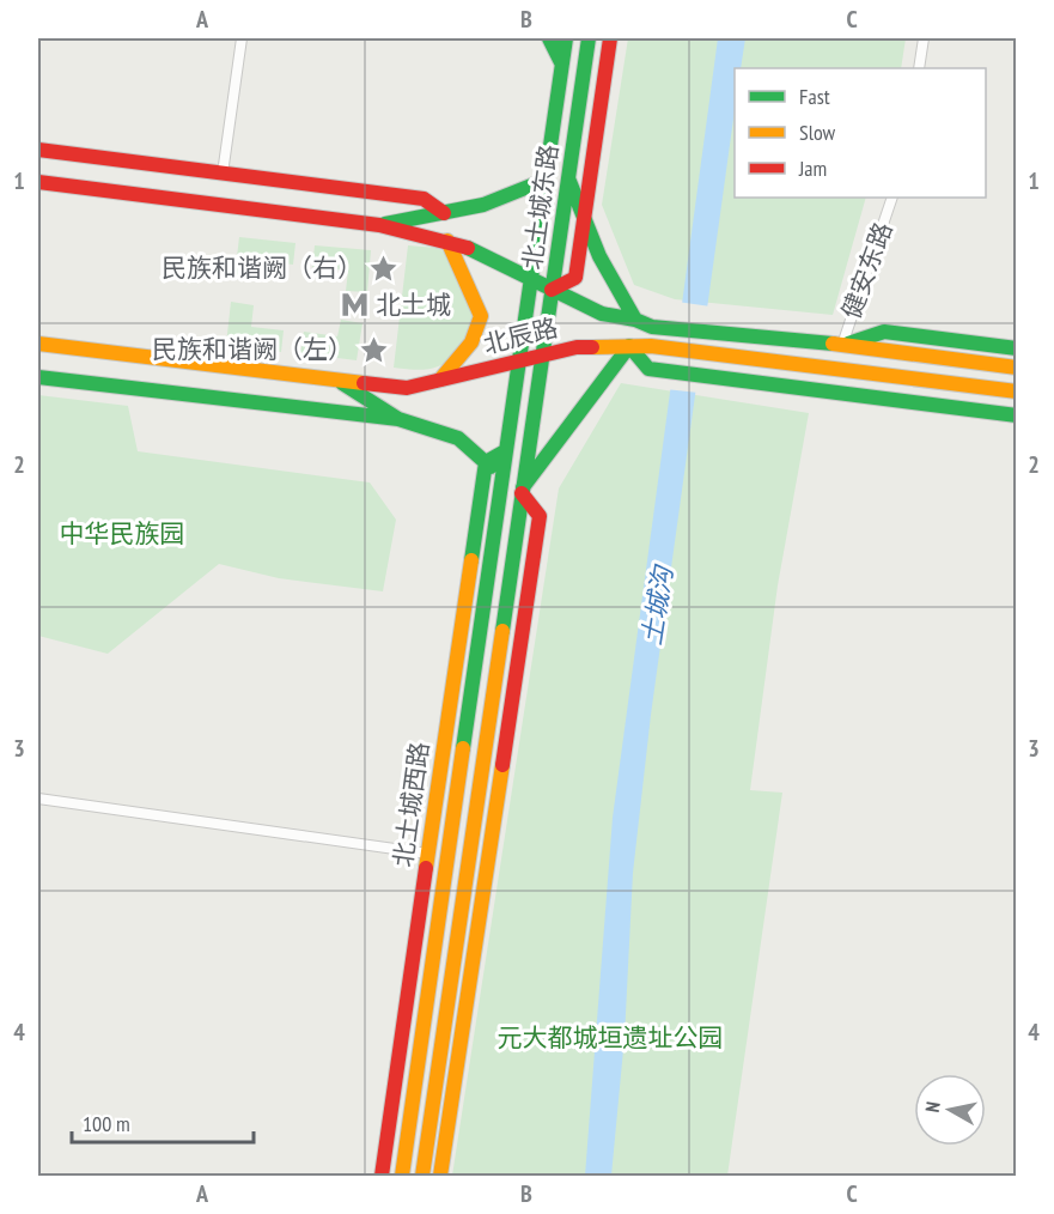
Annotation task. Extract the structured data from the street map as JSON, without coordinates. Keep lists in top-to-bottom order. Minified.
{"streets":{"main road":["北土城东路","北辰路","北土城西路"],"street":["健安东路"]},"crossings":[["北土城东路","北辰路"],["北土城东路","北土城西路"],["健安东路","北辰路"],["北辰路","北土城西路"]],"water":["土城沟"],"parks":["中华民族园","元大都城垣遗址公园"],"places":{"place":["民族和谐阙（右）","民族和谐阙（左）"],"metro station":["北土城"]},"legend":["Fast","Slow","Jam"],"scale_bar":"100 m","north":"left","grid":{"columns":["A","B","C"],"rows":["1","2","3","4"]}}
